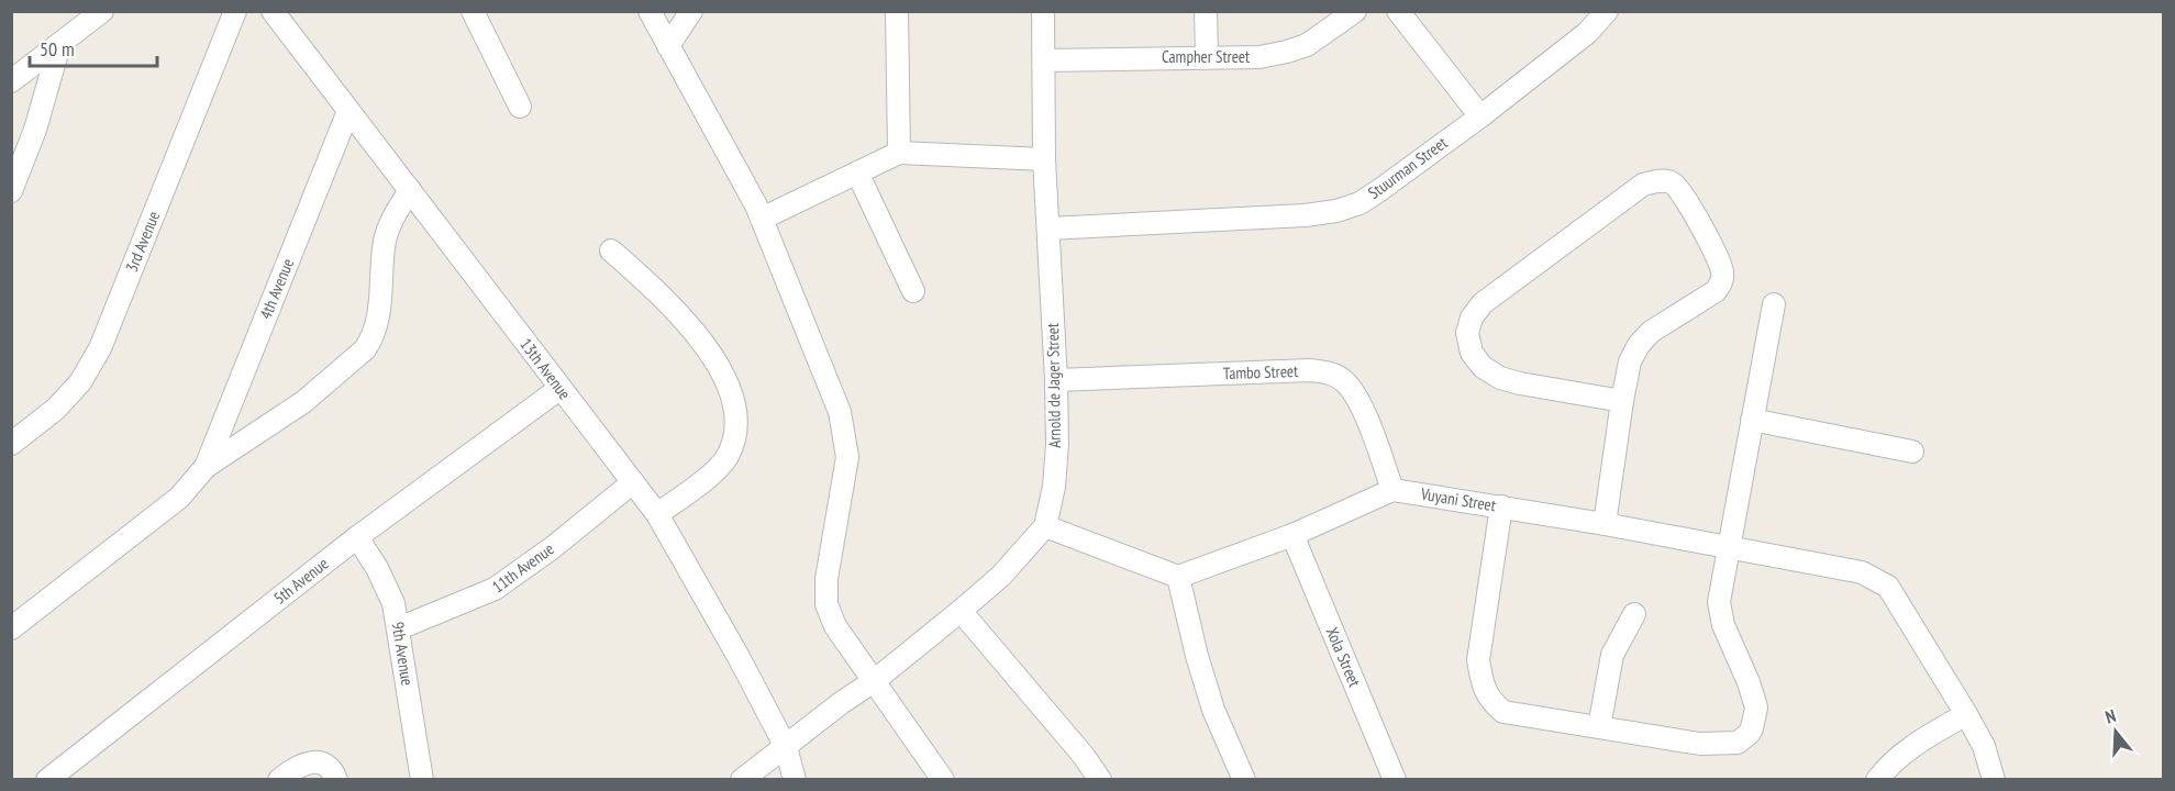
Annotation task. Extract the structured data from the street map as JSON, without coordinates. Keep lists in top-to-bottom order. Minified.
{"streets":{"street":["Campher Street","Stuurman Street","3rd Avenue","4th Avenue","13th Avenue","Tambo Street","Arnold de Jager Street","Vuyani Street","11th Avenue","5th Avenue","9th Avenue","Xola Street"]},"crossings":[["Campher Street","Arnold de Jager Street"],["Stuurman Street","Arnold de Jager Street"],["4th Avenue","13th Avenue"],["13th Avenue","Arnold de Jager Street"],["13th Avenue","11th Avenue"],["13th Avenue","5th Avenue"],["Tambo Street","Arnold de Jager Street"],["Tambo Street","Vuyani Street"],["11th Avenue","9th Avenue"],["5th Avenue","9th Avenue"]],"scale_bar":"50 m","north":"top"}
